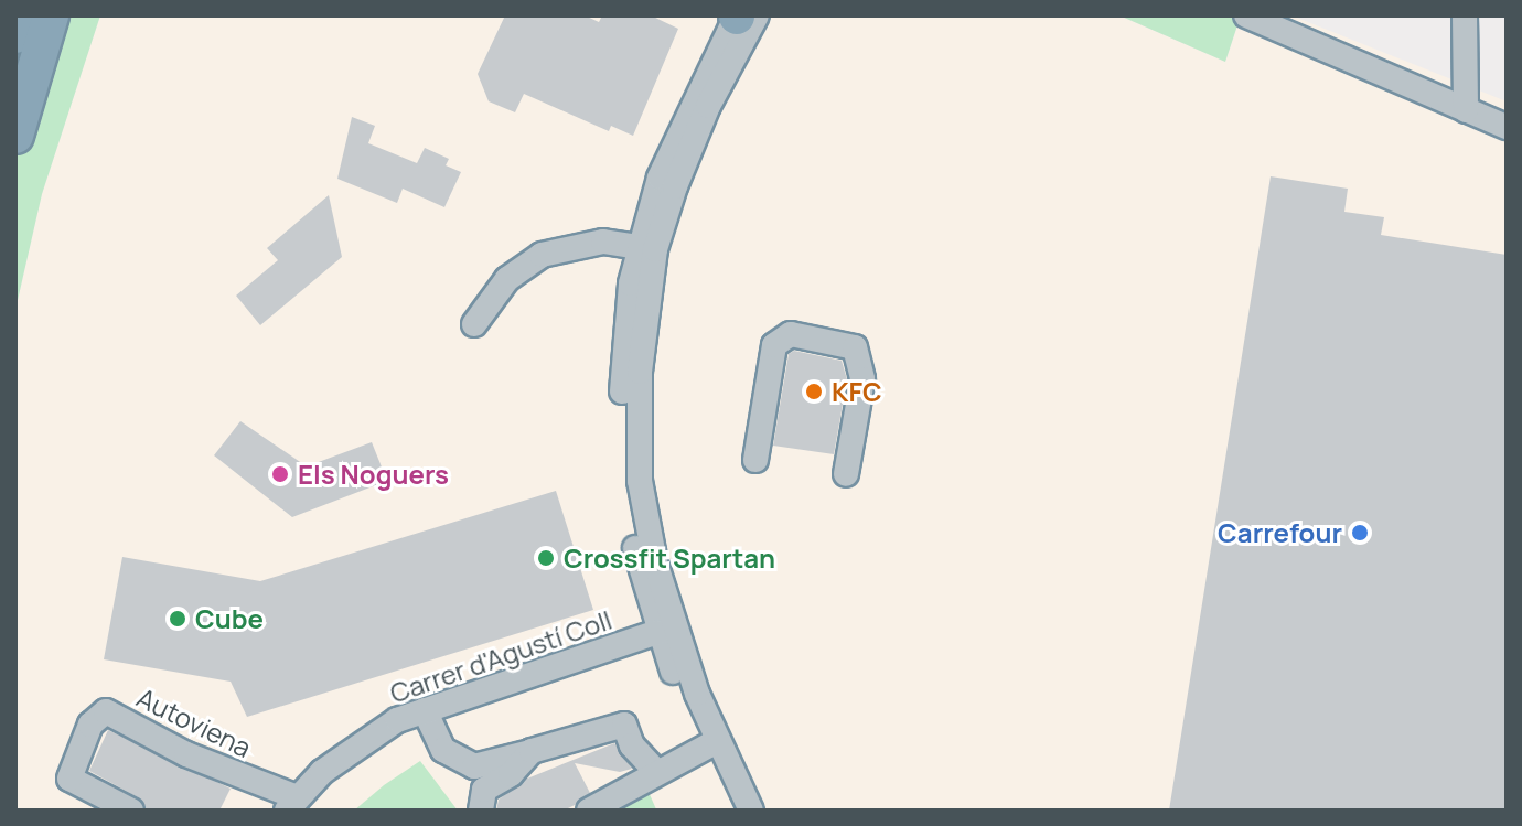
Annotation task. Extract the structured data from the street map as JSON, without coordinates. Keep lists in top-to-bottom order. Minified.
{"streets":{"street":["Carrer d'Agustí Coll","Autoviena"]},"crossings":[["Carrer d'Agustí Coll","Autoviena"]],"places":["KFC","Els Noguers","Carrefour","Crossfit Spartan","Cube"]}
